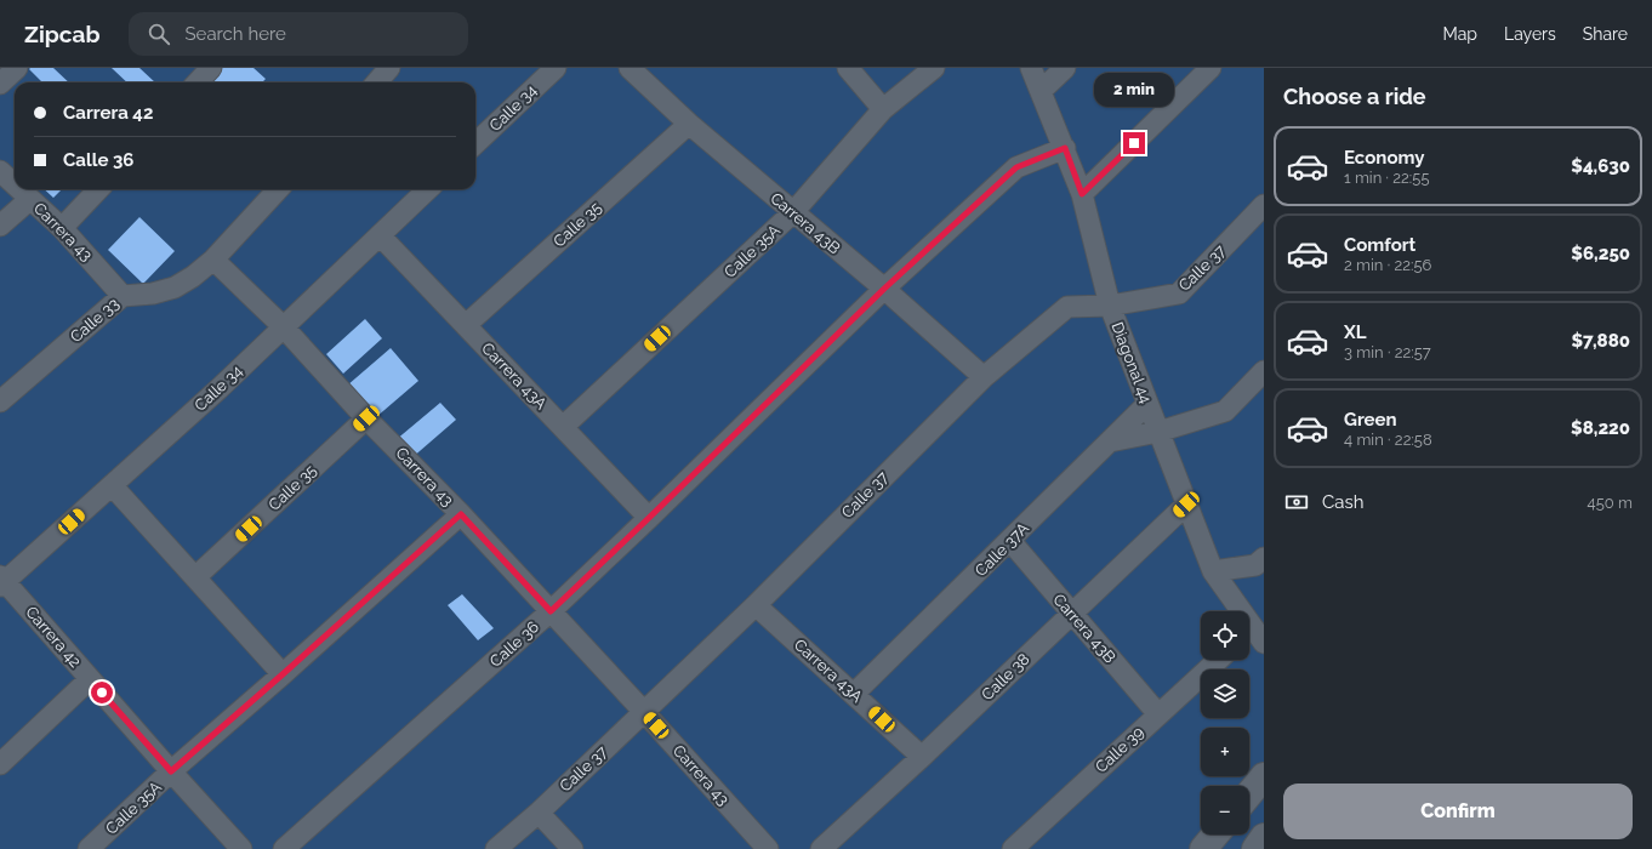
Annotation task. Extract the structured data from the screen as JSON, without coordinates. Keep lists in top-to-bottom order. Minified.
{"streets":{"street":["Calle 34","Carrera 43B","Calle 35","Carrera 43","Calle 35A","Calle 37","Calle 33","Diagonal 44","Carrera 43A","Calle 37A","Carrera 42","Calle 36","Calle 38","Calle 39"]},"crossings":[["Calle 34","Carrera 43"],["Calle 34","Carrera 43A"],["Calle 34","Carrera 42"],["Carrera 43B","Calle 35"],["Carrera 43B","Calle 35A"],["Carrera 43B","Calle 37"],["Carrera 43B","Calle 37A"],["Carrera 43B","Calle 36"],["Carrera 43B","Calle 38"],["Carrera 43B","Calle 39"],["Calle 35","Carrera 43"],["Calle 35","Carrera 43A"],["Carrera 43","Calle 35A"],["Carrera 43","Calle 37"],["Carrera 43","Calle 33"],["Carrera 43","Calle 36"],["Calle 35A","Carrera 43A"],["Calle 35A","Carrera 42"],["Calle 37","Diagonal 44"],["Calle 37","Carrera 43A"],["Diagonal 44","Calle 37A"],["Diagonal 44","Calle 36"],["Diagonal 44","Calle 38"],["Carrera 43A","Calle 37A"],["Carrera 43A","Calle 36"],["Carrera 43A","Calle 38"]],"page":{"header":"Zipcab","search":"Search here","nav":["Map","Layers","Share"],"heading":"Choose a ride","bubble":"2 min","banner":["Carrera 42","Calle 36"],"list":[{"name":"Economy","note":"1 min · 22:55","value":"$4,630"},{"name":"Comfort","note":"2 min · 22:56","value":"$6,250"},{"name":"XL","note":"3 min · 22:57","value":"$7,880"},{"name":"Green","note":"4 min · 22:58","value":"$8,220"}],"pay":["Cash","450 m"],"map_buttons":["+","−"],"buttons":"Confirm"}}
